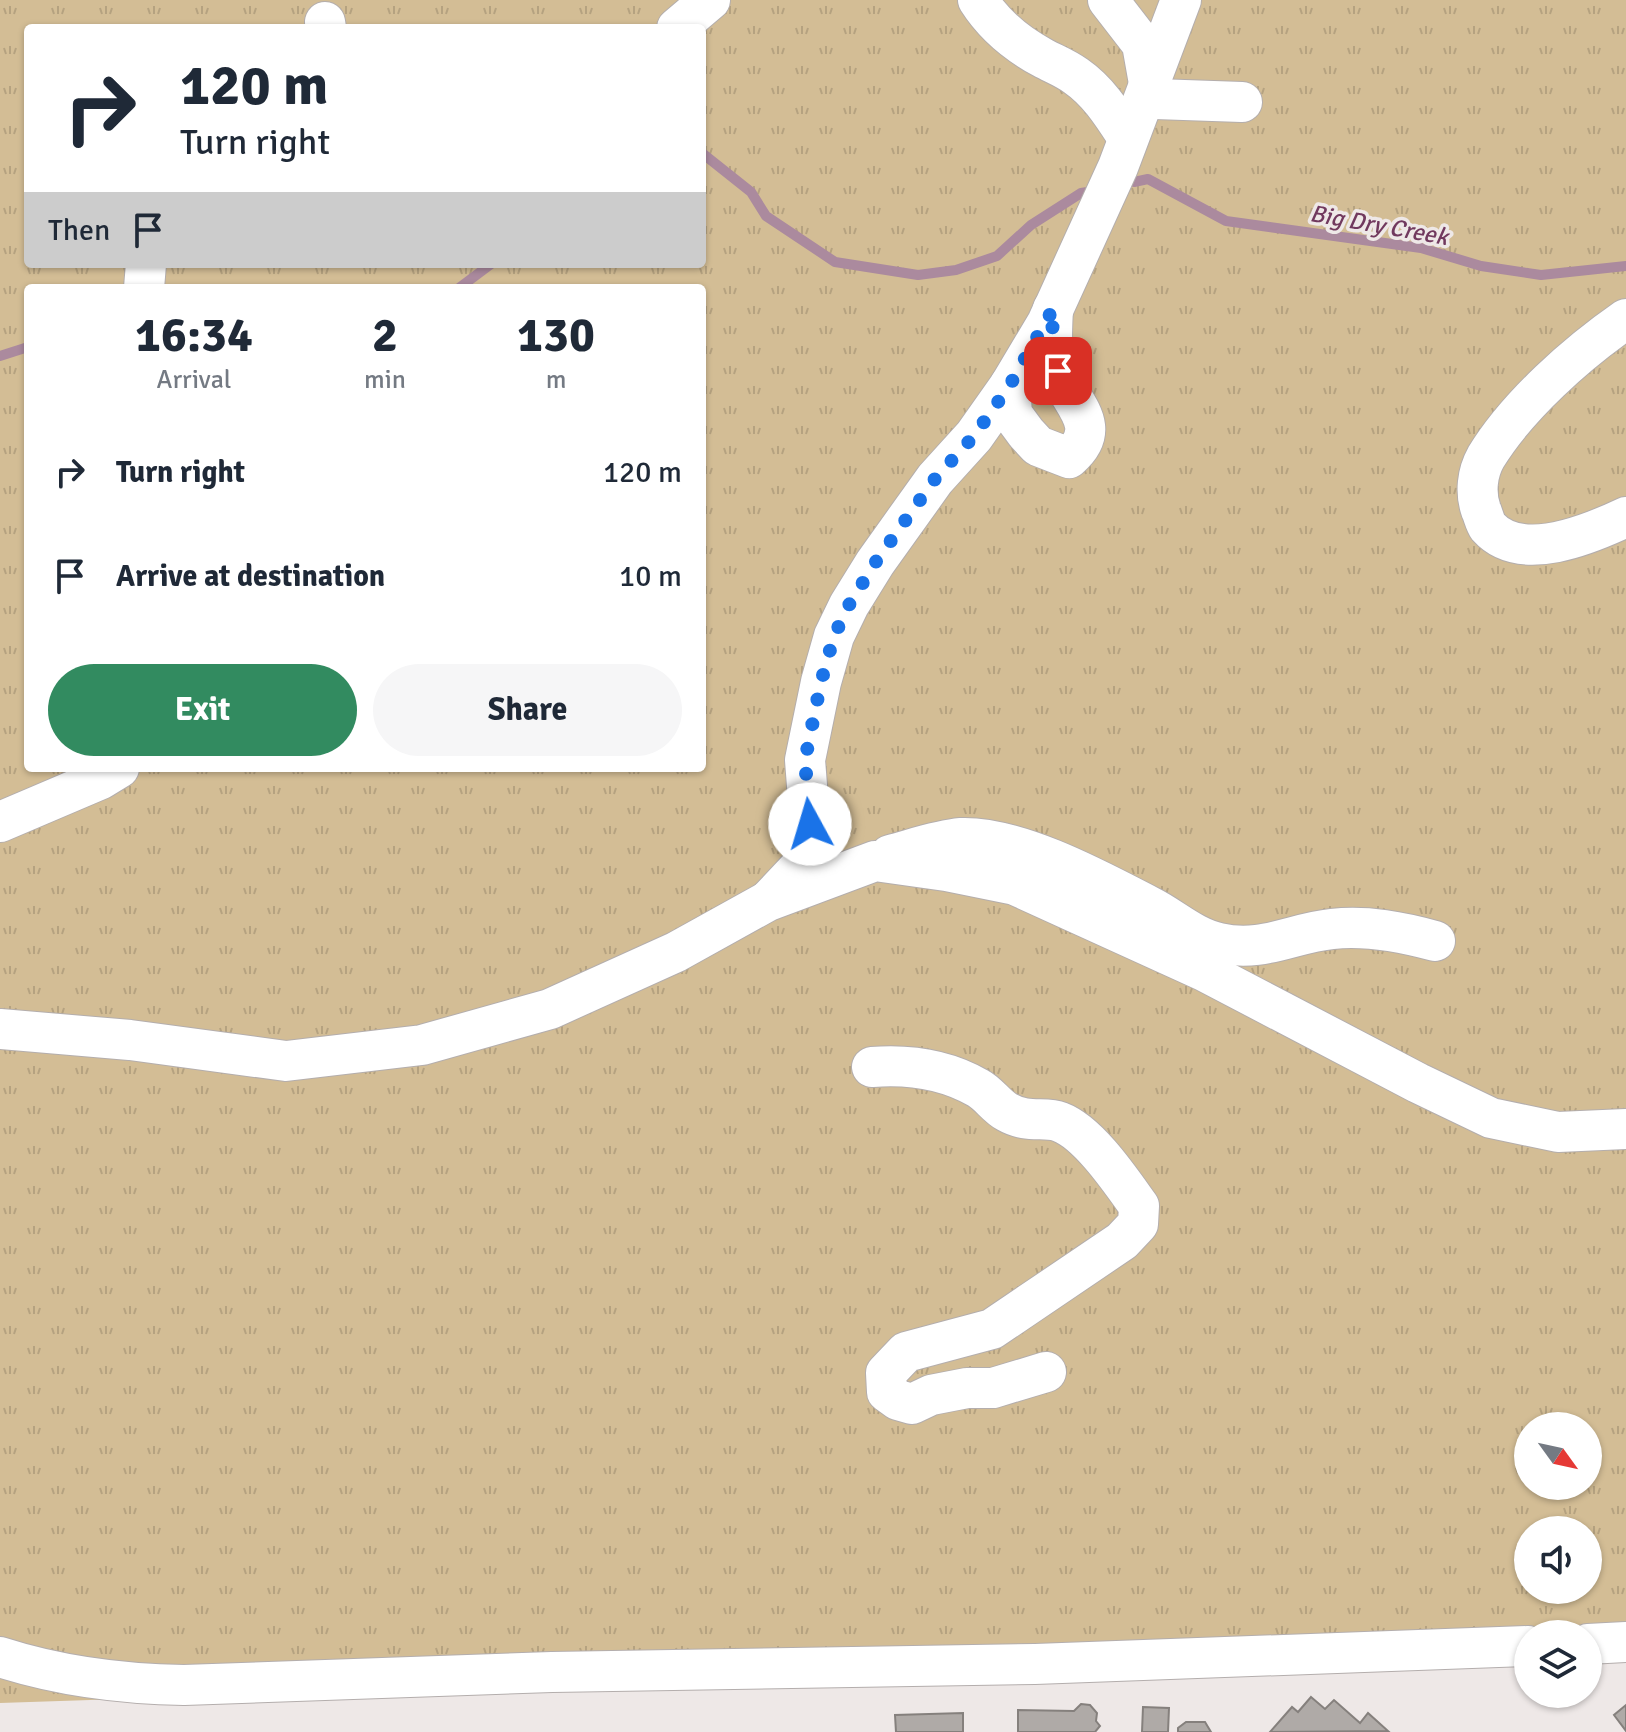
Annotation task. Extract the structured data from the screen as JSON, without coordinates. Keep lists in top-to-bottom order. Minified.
{"water":["Big Dry Creek"],"north":"bottom right","page":{"turn":["120 m","Turn right"],"then":"Then","eta":["16:34","Arrival","2","min","130","m"],"list":[{"name":"Turn right","value":"120 m"},{"name":"Arrive at destination","value":"10 m"}],"buttons":["Exit","Share"]}}
